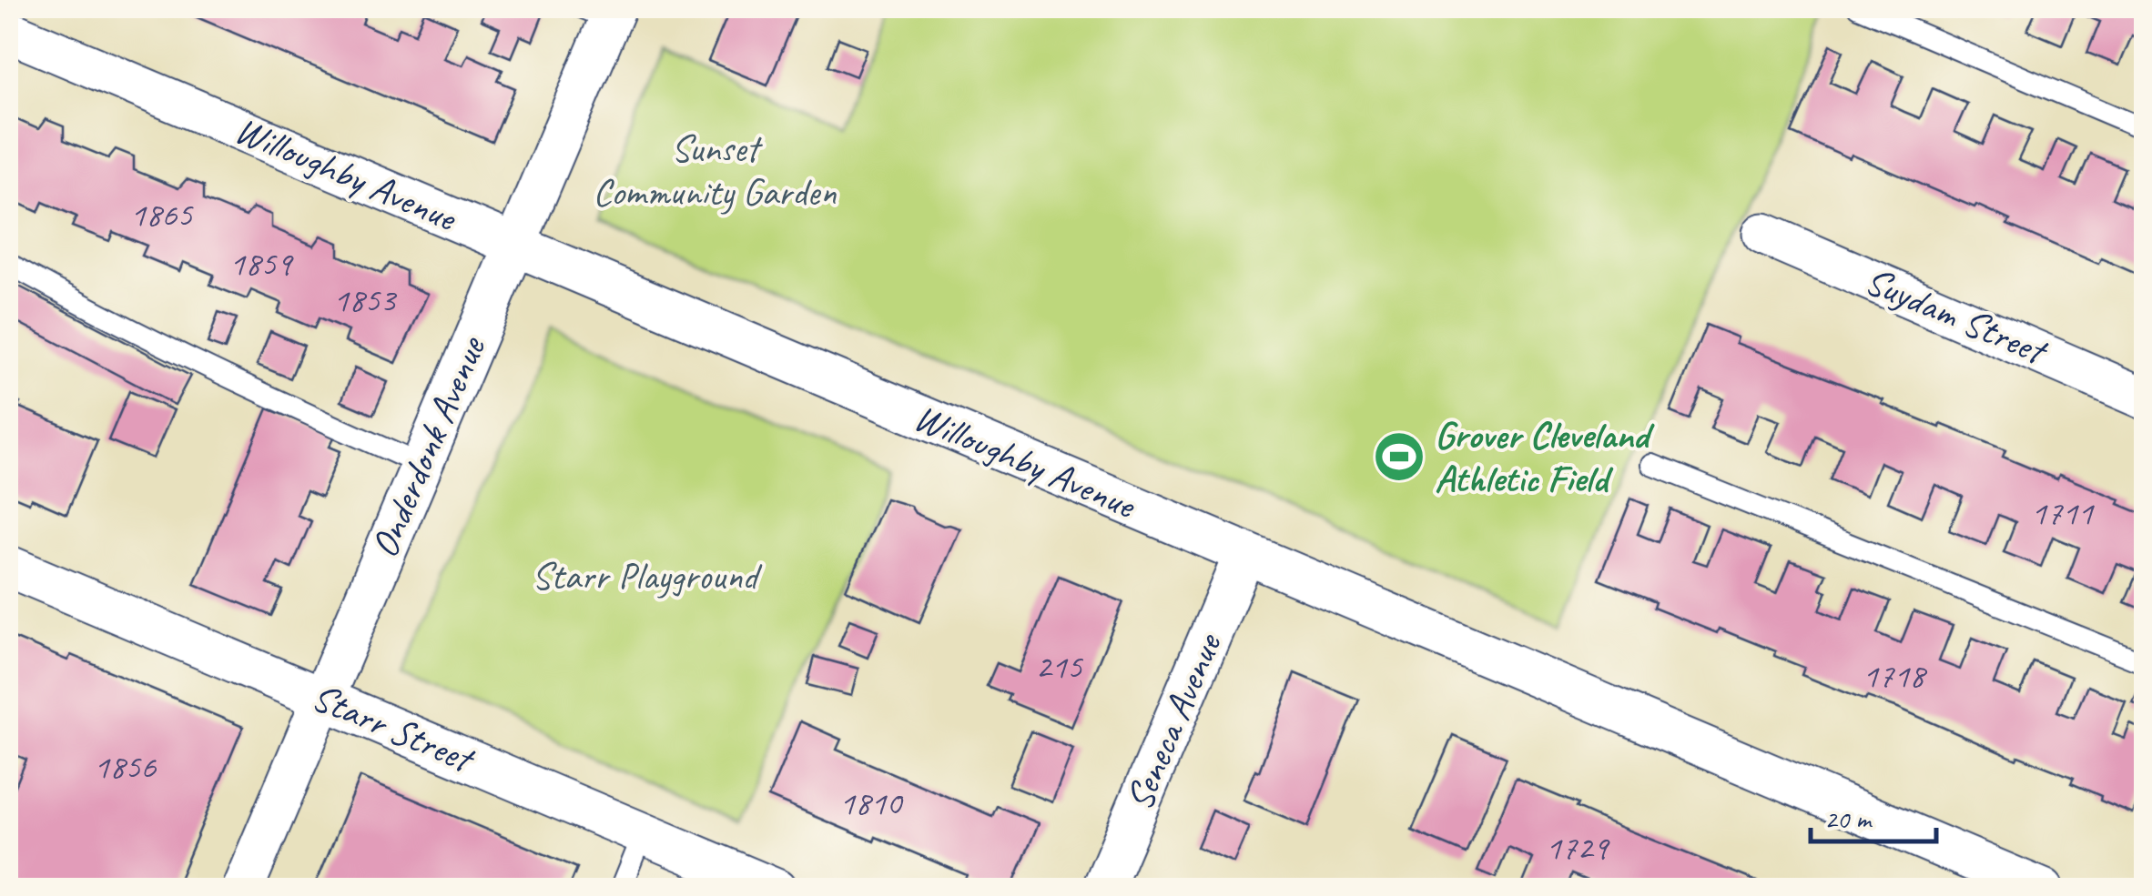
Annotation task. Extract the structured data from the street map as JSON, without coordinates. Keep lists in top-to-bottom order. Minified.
{"streets":{"street":["Willoughby Avenue","Suydam Street","Onderdonk Avenue","Seneca Avenue","Starr Street"]},"crossings":[["Willoughby Avenue","Onderdonk Avenue"],["Willoughby Avenue","Seneca Avenue"],["Onderdonk Avenue","Starr Street"]],"parks":["Sunset Community Garden","Starr Playground"],"places":{"sports":["Grover Cleveland Athletic Field"]},"house_numbers":["1865","1859","1853","1711","215","1718","1856","1810","1729"],"scale_bar":"20 m"}
